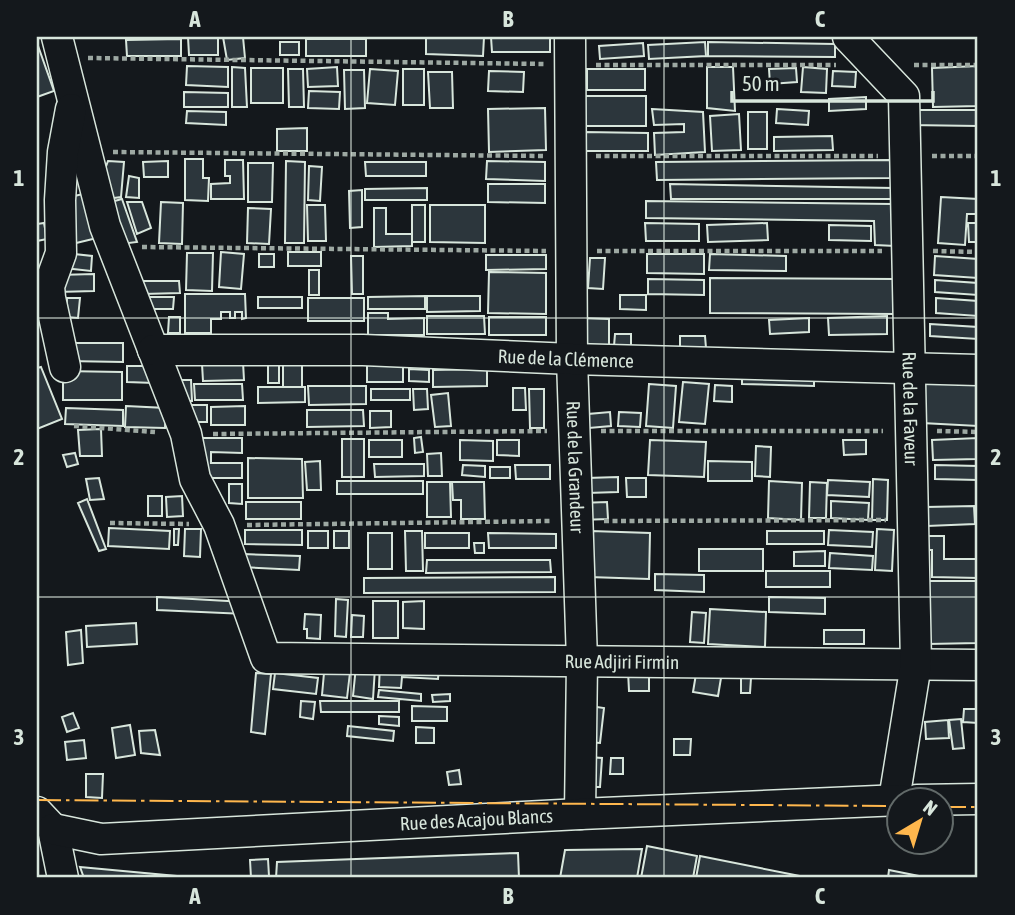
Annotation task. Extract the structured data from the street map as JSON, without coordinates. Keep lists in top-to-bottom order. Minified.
{"streets":{"street":["Rue de la Clémence","Rue de la Faveur","Rue de la Grandeur","Rue Adjiri Firmin","Rue des Acajou Blancs"]},"crossings":[["Rue de la Clémence","Rue de la Faveur"],["Rue de la Clémence","Rue de la Grandeur"],["Rue de la Faveur","Rue Adjiri Firmin"],["Rue de la Grandeur","Rue Adjiri Firmin"],["Rue de la Grandeur","Rue des Acajou Blancs"]],"scale_bar":"50 m","north":"top right","grid":{"columns":["A","B","C"],"rows":["1","2","3"]}}
